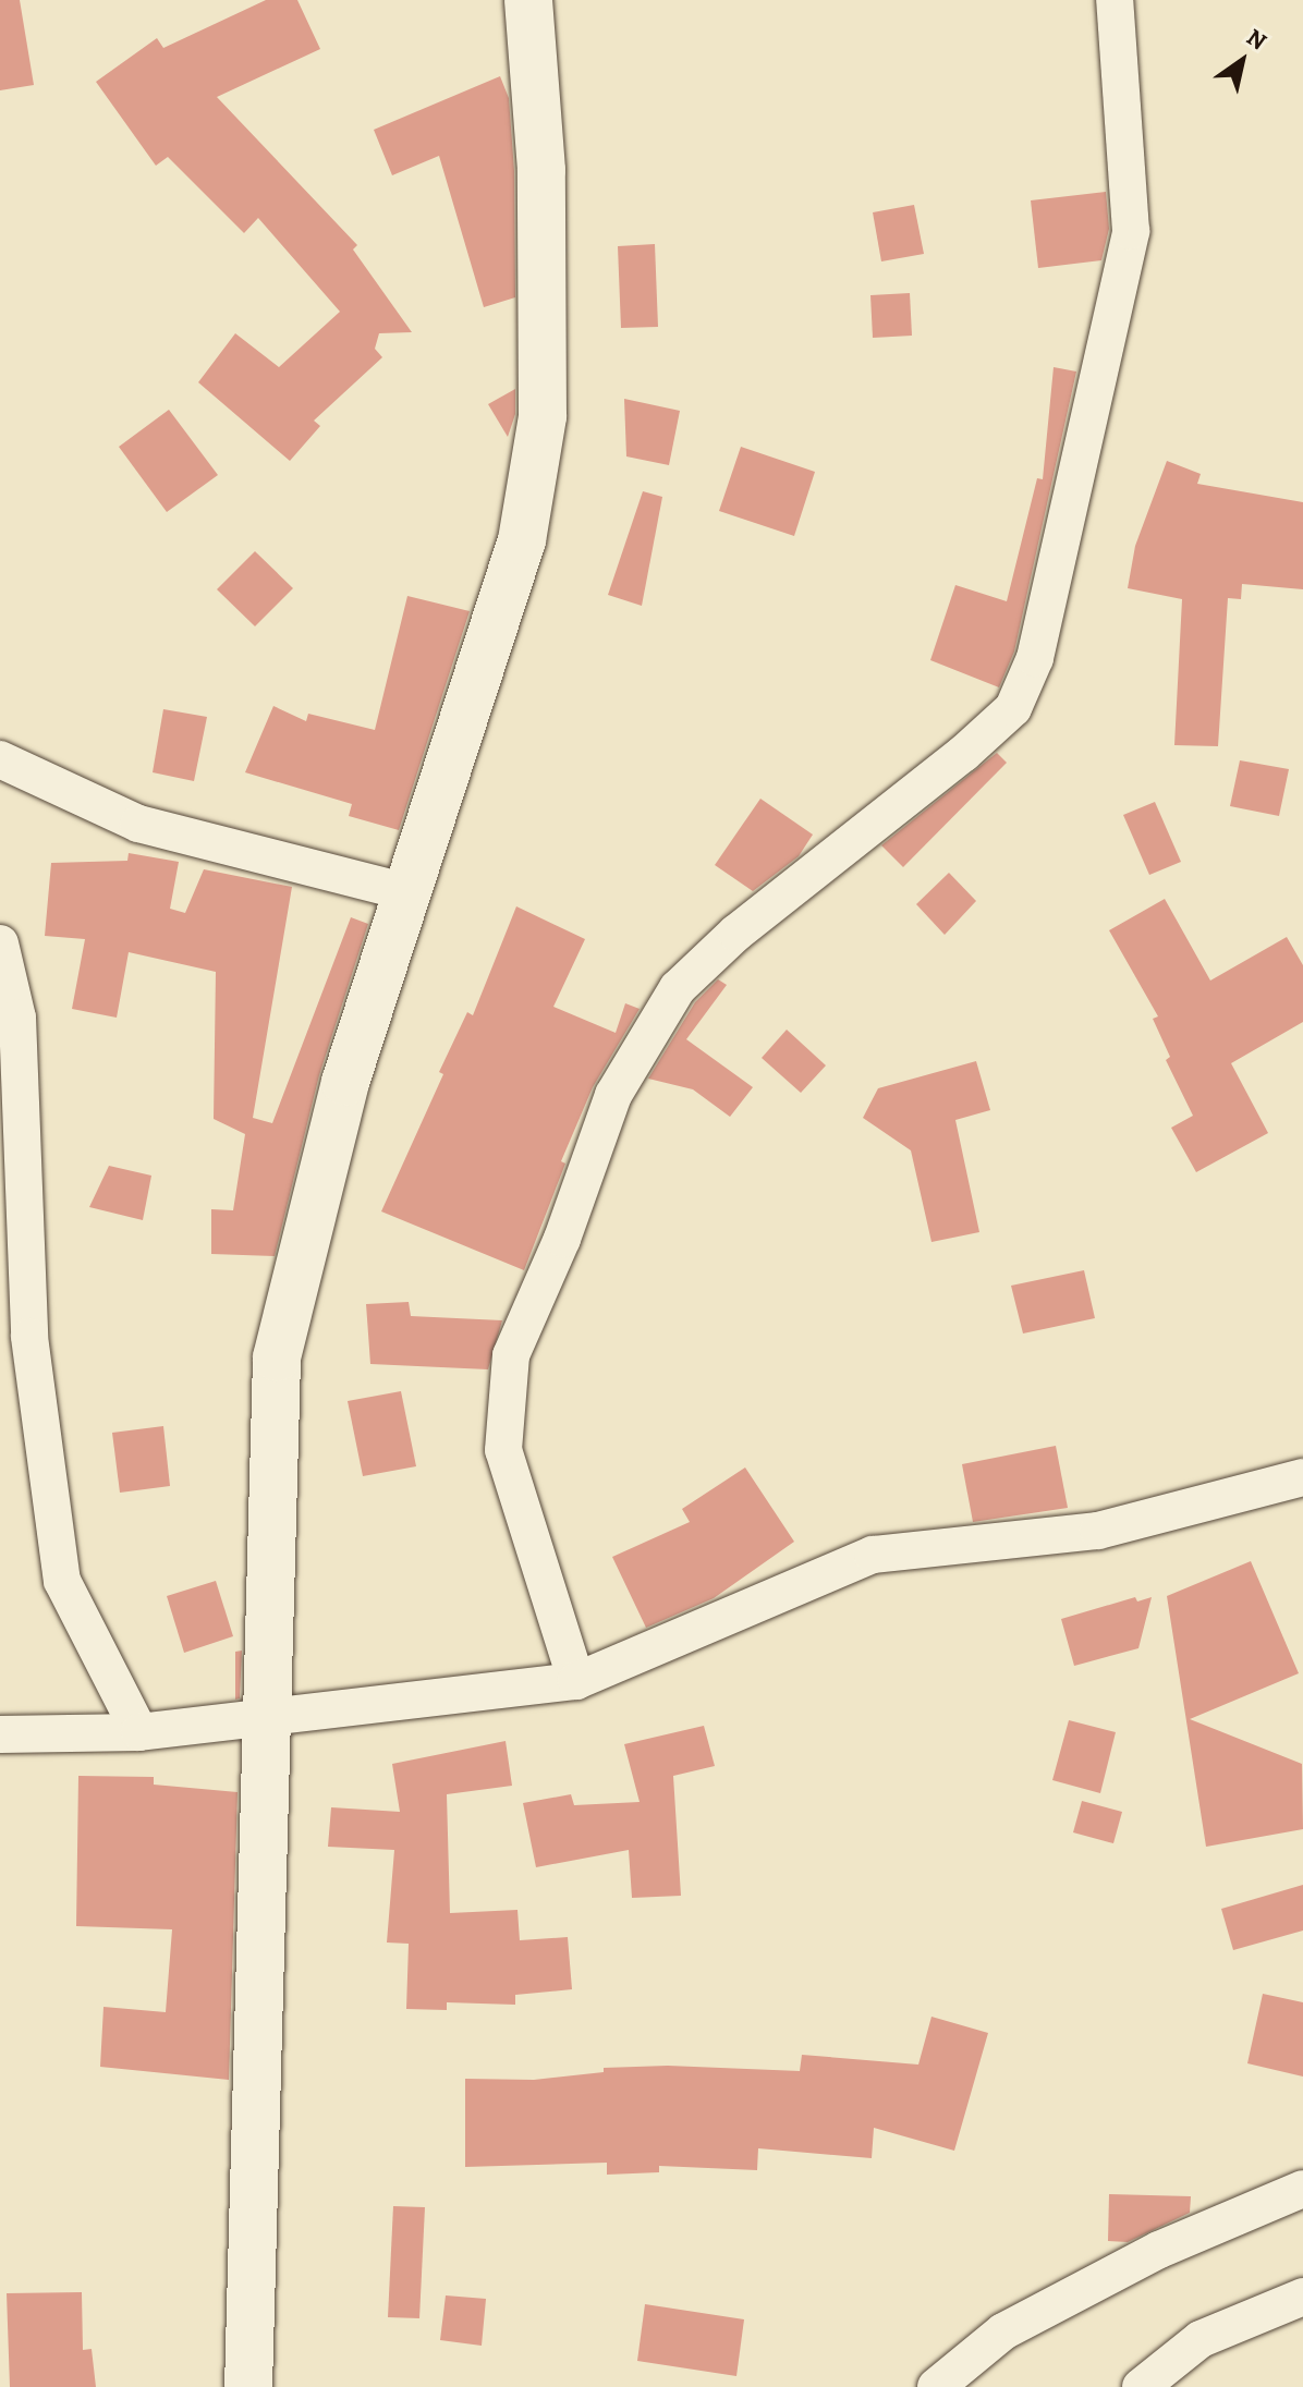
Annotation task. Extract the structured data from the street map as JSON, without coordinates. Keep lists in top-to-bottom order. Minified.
{"north":"top right"}
